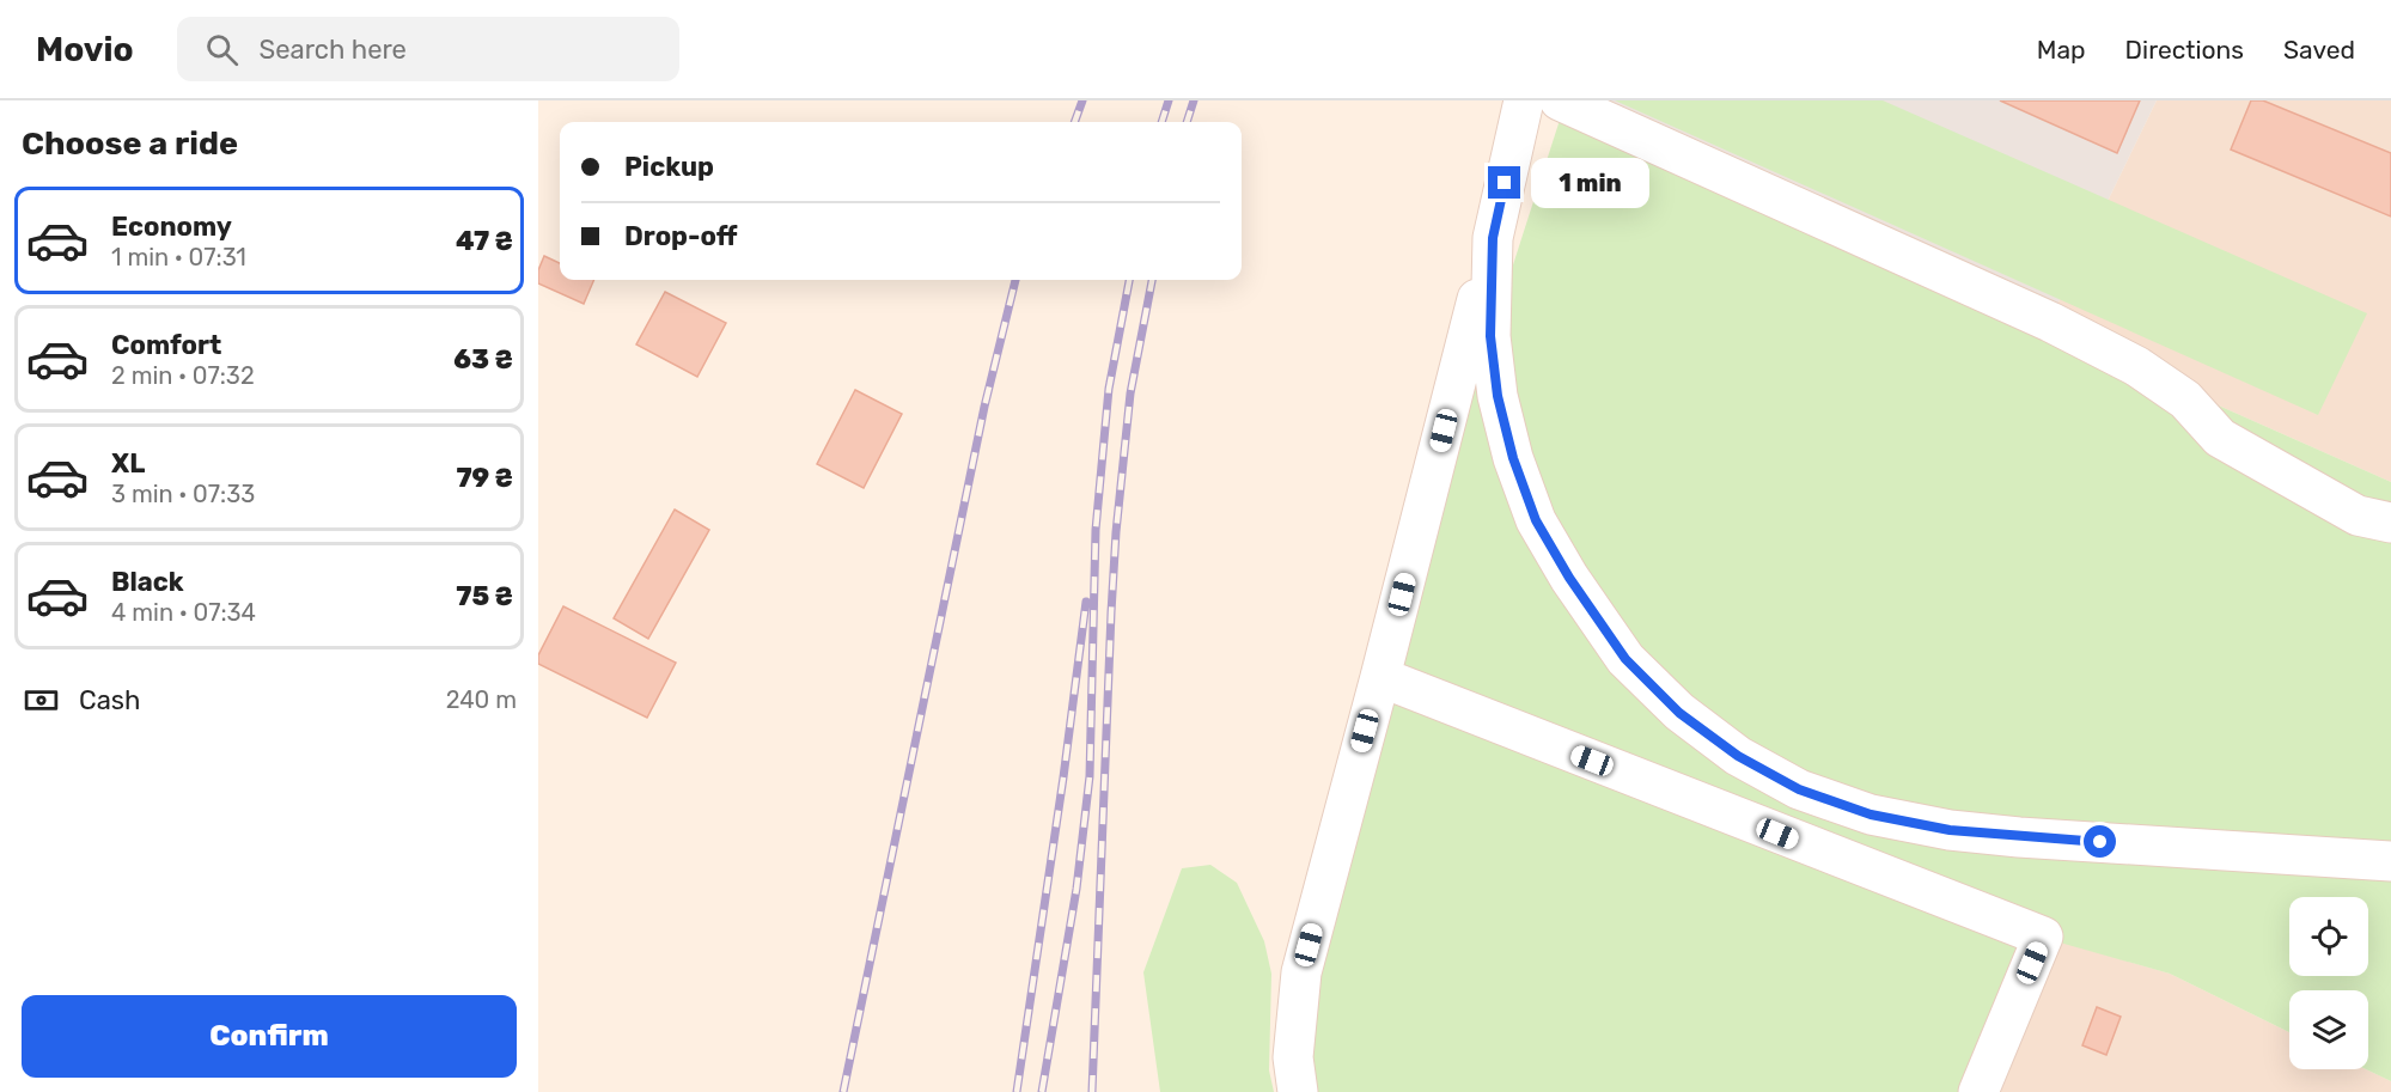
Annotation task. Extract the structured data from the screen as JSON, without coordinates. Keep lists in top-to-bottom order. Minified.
{"page":{"header":"Movio","search":"Search here","nav":["Map","Directions","Saved"],"heading":"Choose a ride","banner":["Pickup","Drop-off"],"bubble":"1 min","list":[{"name":"Economy","note":"1 min · 07:31","value":"47 ₴"},{"name":"Comfort","note":"2 min · 07:32","value":"63 ₴"},{"name":"XL","note":"3 min · 07:33","value":"79 ₴"},{"name":"Black","note":"4 min · 07:34","value":"75 ₴"}],"pay":["Cash","240 m"],"buttons":"Confirm"}}
